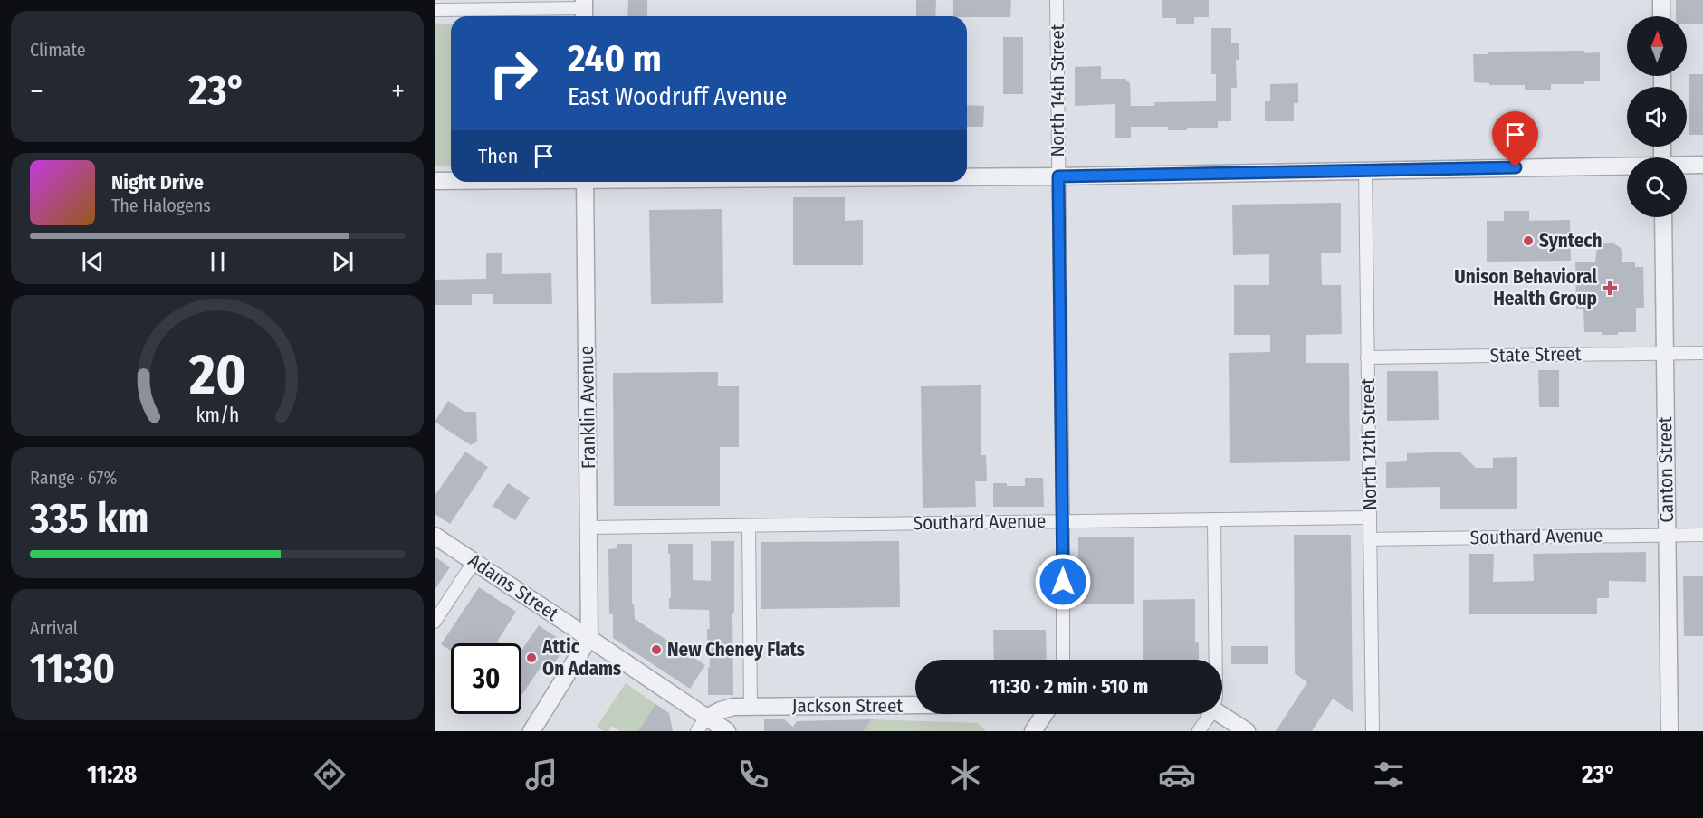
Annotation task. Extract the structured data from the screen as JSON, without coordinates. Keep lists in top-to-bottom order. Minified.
{"streets":{"street":["North 14th Street","State Street","Franklin Avenue","North 12th Street","Canton Street","Southard Avenue","Adams Street","Jackson Street"]},"crossings":[["North 14th Street","Southard Avenue"],["State Street","North 12th Street"],["State Street","Canton Street"],["Franklin Avenue","Southard Avenue"],["Franklin Avenue","Adams Street"],["North 12th Street","Southard Avenue"],["Canton Street","Southard Avenue"],["Adams Street","Jackson Street"]],"places":{"other":["Syntech","New Cheney Flats","Attic On Adams"],"health":["Unison Behavioral Health Group"]},"north":"top","page":{"tile":["Climate",["Range · 67%","335 km"],["Arrival","11:30"]],"turn":["240 m","East Woodruff Avenue"],"heat":["−","23°","+"],"then":"Then","song":["Night Drive","The Halogens"],"limit":"30","trip":"11:30 · 2 min · 510 m","tabs":["11:28","23°"],"gauge":["20","km/h"]}}
